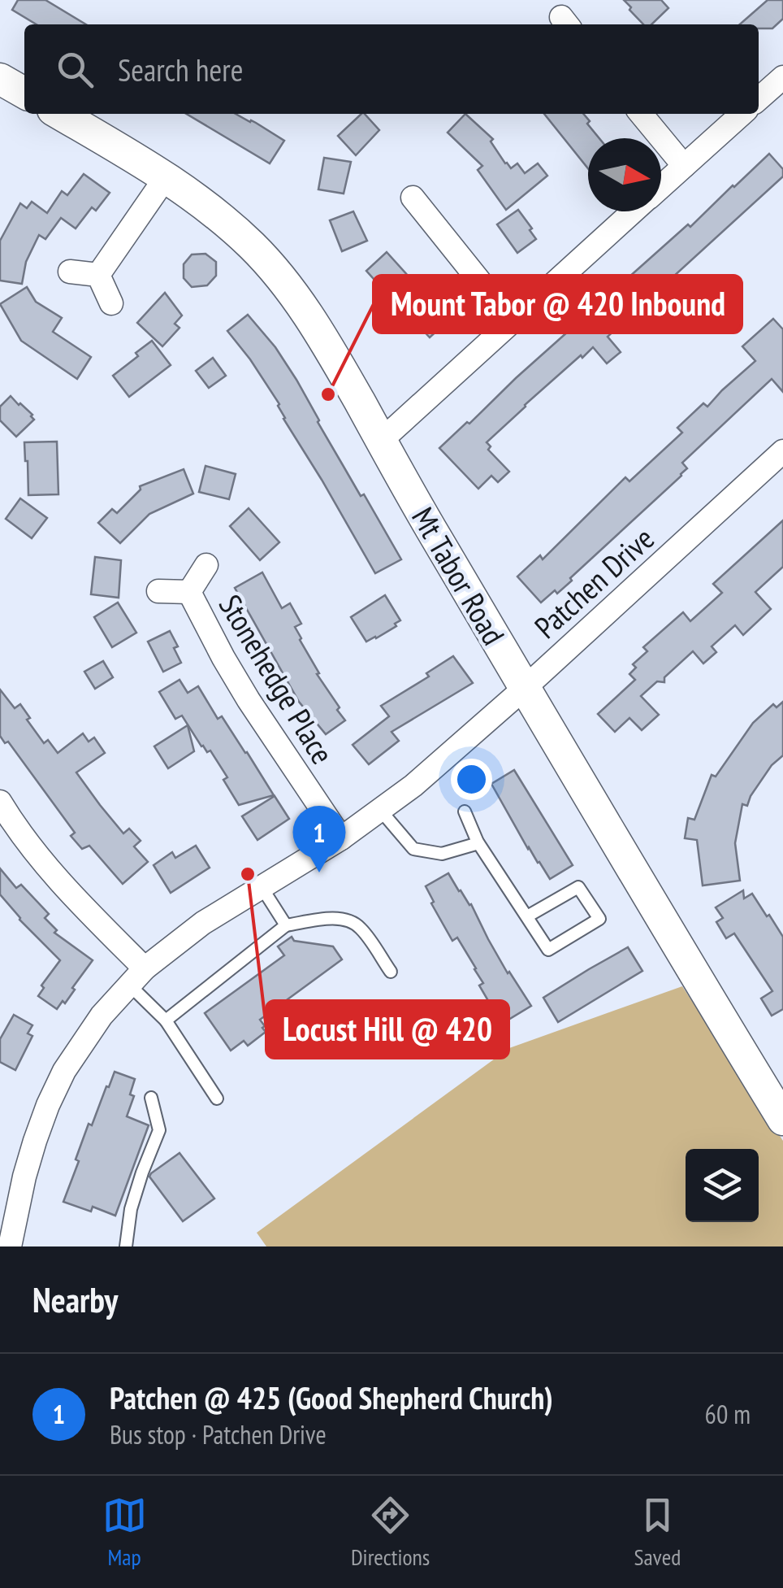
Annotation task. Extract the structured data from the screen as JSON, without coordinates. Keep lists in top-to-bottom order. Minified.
{"streets":{"street":["Mt Tabor Road","Patchen Drive","Stonehedge Place"]},"crossings":[["Mt Tabor Road","Patchen Drive"],["Patchen Drive","Stonehedge Place"]],"places":["Mount Tabor @ 420 Inbound","Locust Hill @ 420"],"north":"right","page":{"search":"Search here","pins":"1","heading":"Nearby","list":[{"mark":"1","name":"Patchen @ 425 (Good Shepherd Church)","note":"Bus stop · Patchen Drive","value":"60 m"}],"nav":["Map","Directions","Saved"]}}
